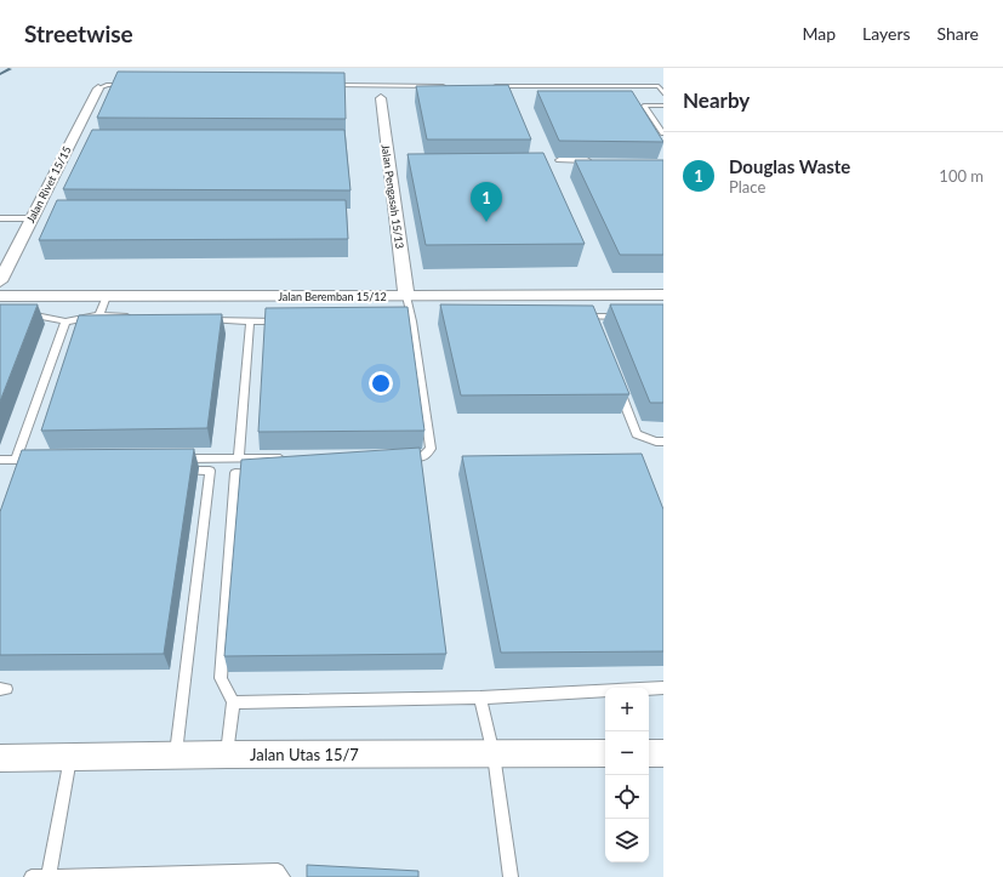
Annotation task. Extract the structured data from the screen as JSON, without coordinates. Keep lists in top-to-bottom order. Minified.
{"streets":{"street":["Jalan Rivet 15/15","Jalan Pengasah 15/13","Jalan Beremban 15/12","Jalan Utas 15/7"]},"crossings":[["Jalan Pengasah 15/13","Jalan Beremban 15/12"]],"page":{"header":"Streetwise","nav":["Map","Layers","Share"],"heading":"Nearby","list":[{"mark":"1","name":"Douglas Waste","note":"Place","value":"100 m"}],"pins":"1","map_buttons":["+","−"]}}
